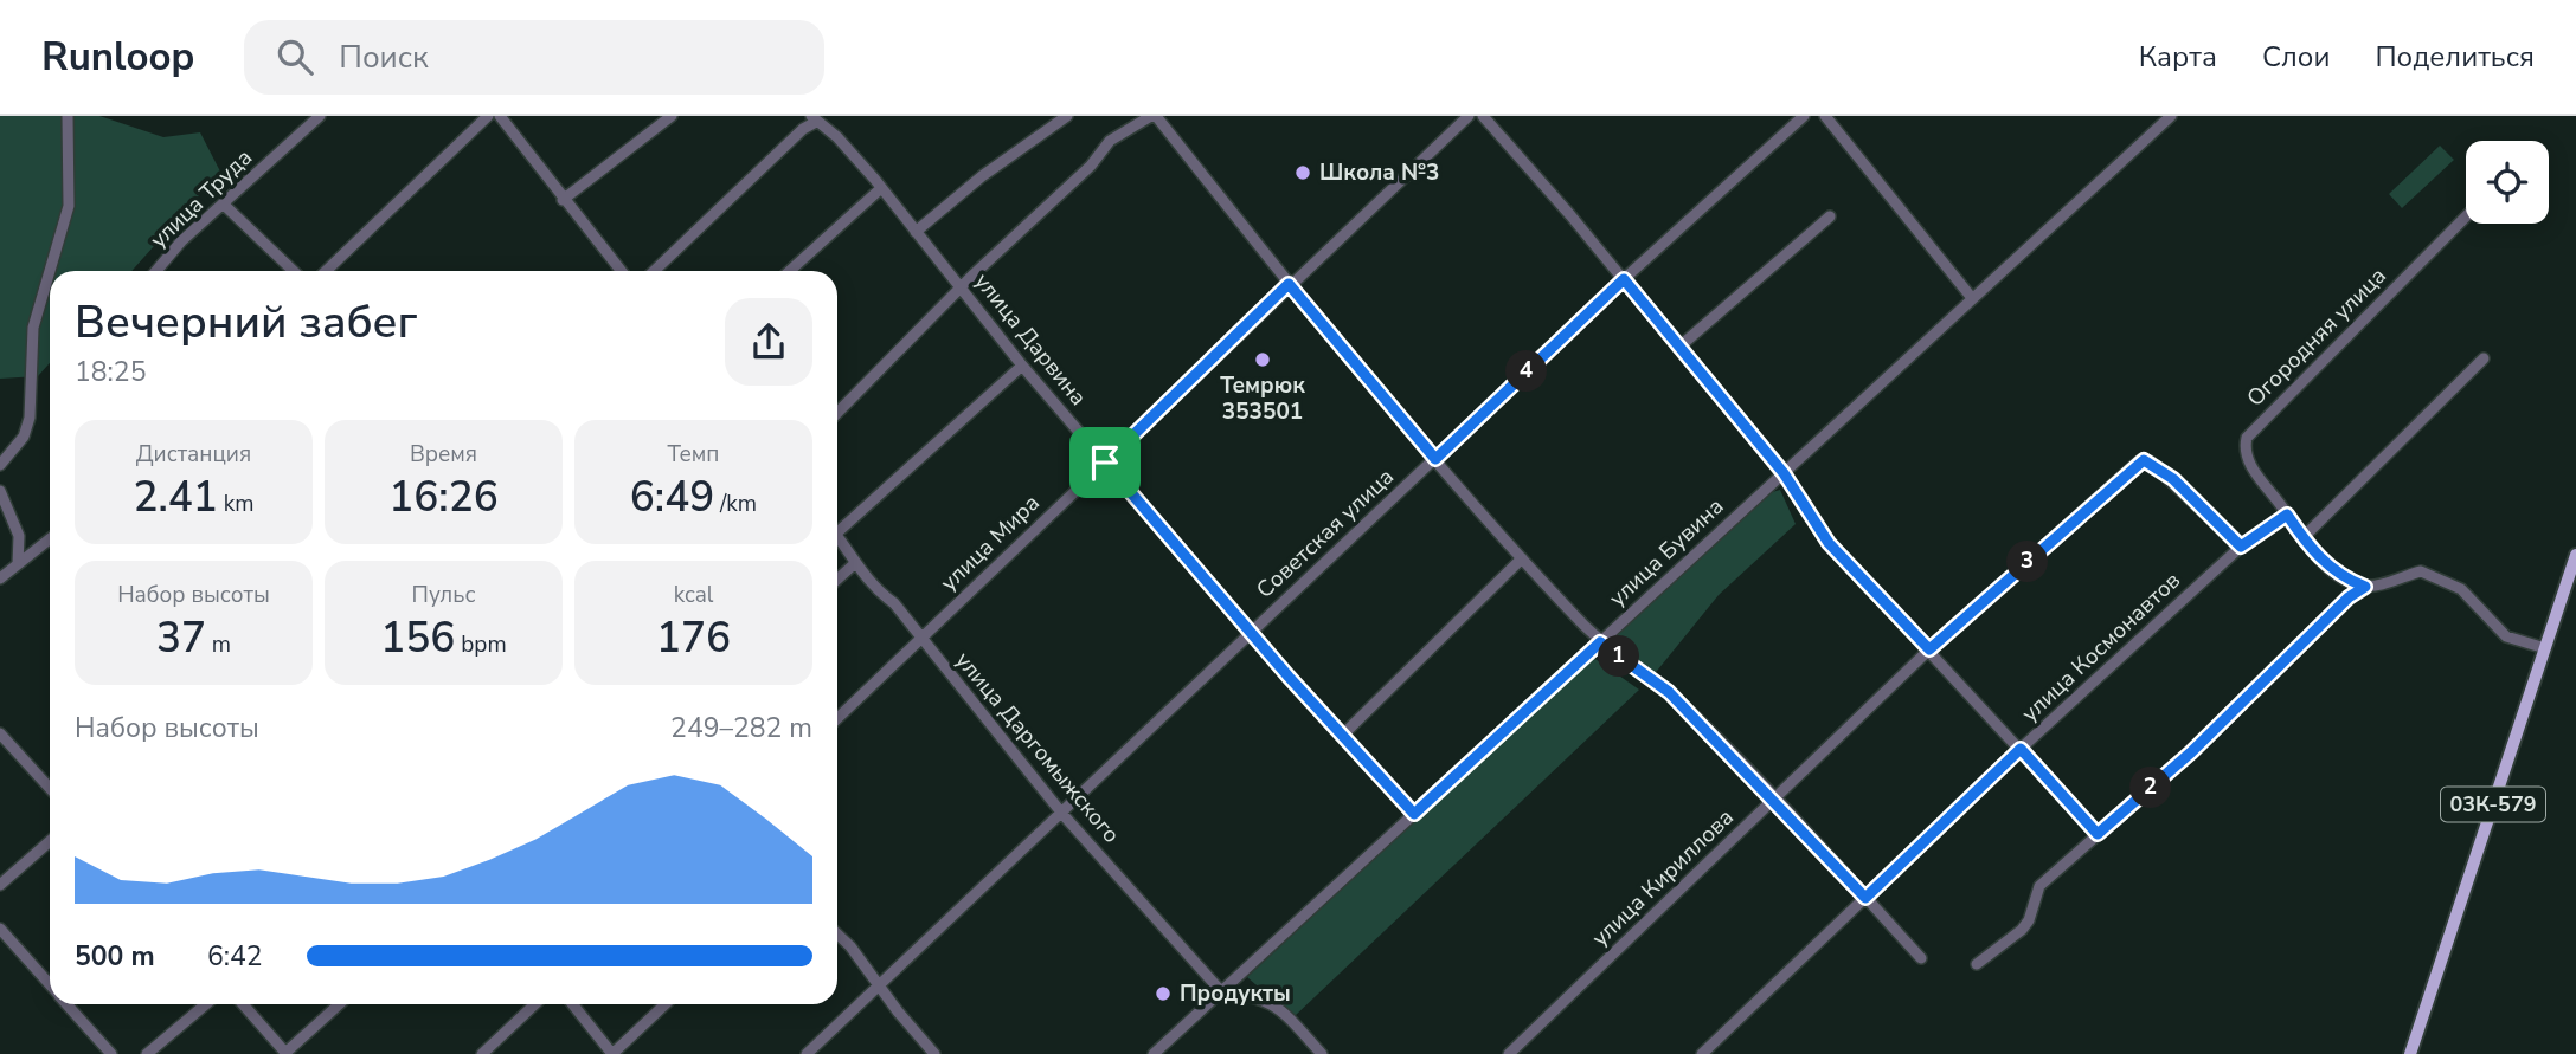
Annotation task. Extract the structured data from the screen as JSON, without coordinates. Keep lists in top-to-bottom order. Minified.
{"streets":{"main road":["03К-579"],"street":["улица Труда","Огородняя улица","улица Дарвина","Советская улица","улица Мира","улица Бувина","улица Космонавтов","улица Даргомыжского","улица Кириллова"]},"crossings":[["Огородняя улица","улица Космонавтов"],["улица Дарвина","Советская улица"],["улица Дарвина","улица Мира"],["улица Дарвина","улица Бувина"],["Советская улица","улица Даргомыжского"],["улица Мира","улица Даргомыжского"],["улица Бувина","улица Даргомыжского"],["улица Космонавтов","улица Кириллова"]],"places":["Школа №3","Темрюк 353501","Продукты"],"page":{"header":"Runloop","search":"Поиск","nav":["Карта","Слои","Поделиться"],"heading":["Вечерний забег","18:25"],"pins":["4","3","1","2"],"stats":[["Дистанция","2.41 km"],["Время","16:26"],["Темп","6:49 /km"],["Набор высоты","37 m"],["Пульс","156 bpm"],["kcal","176"]],"chart":["Набор высоты","249–282 m"],"list":[{"name":"500 m","note":"6:42"}]}}
